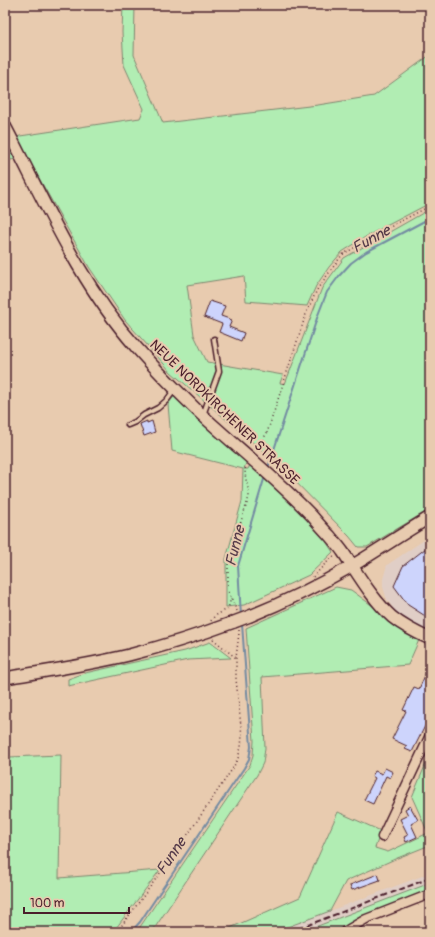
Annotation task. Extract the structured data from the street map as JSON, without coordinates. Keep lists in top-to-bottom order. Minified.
{"streets":{"street":["NEUE NORDKIRCHENER STRASSE"]},"water":["Funne"],"scale_bar":"100 m"}
